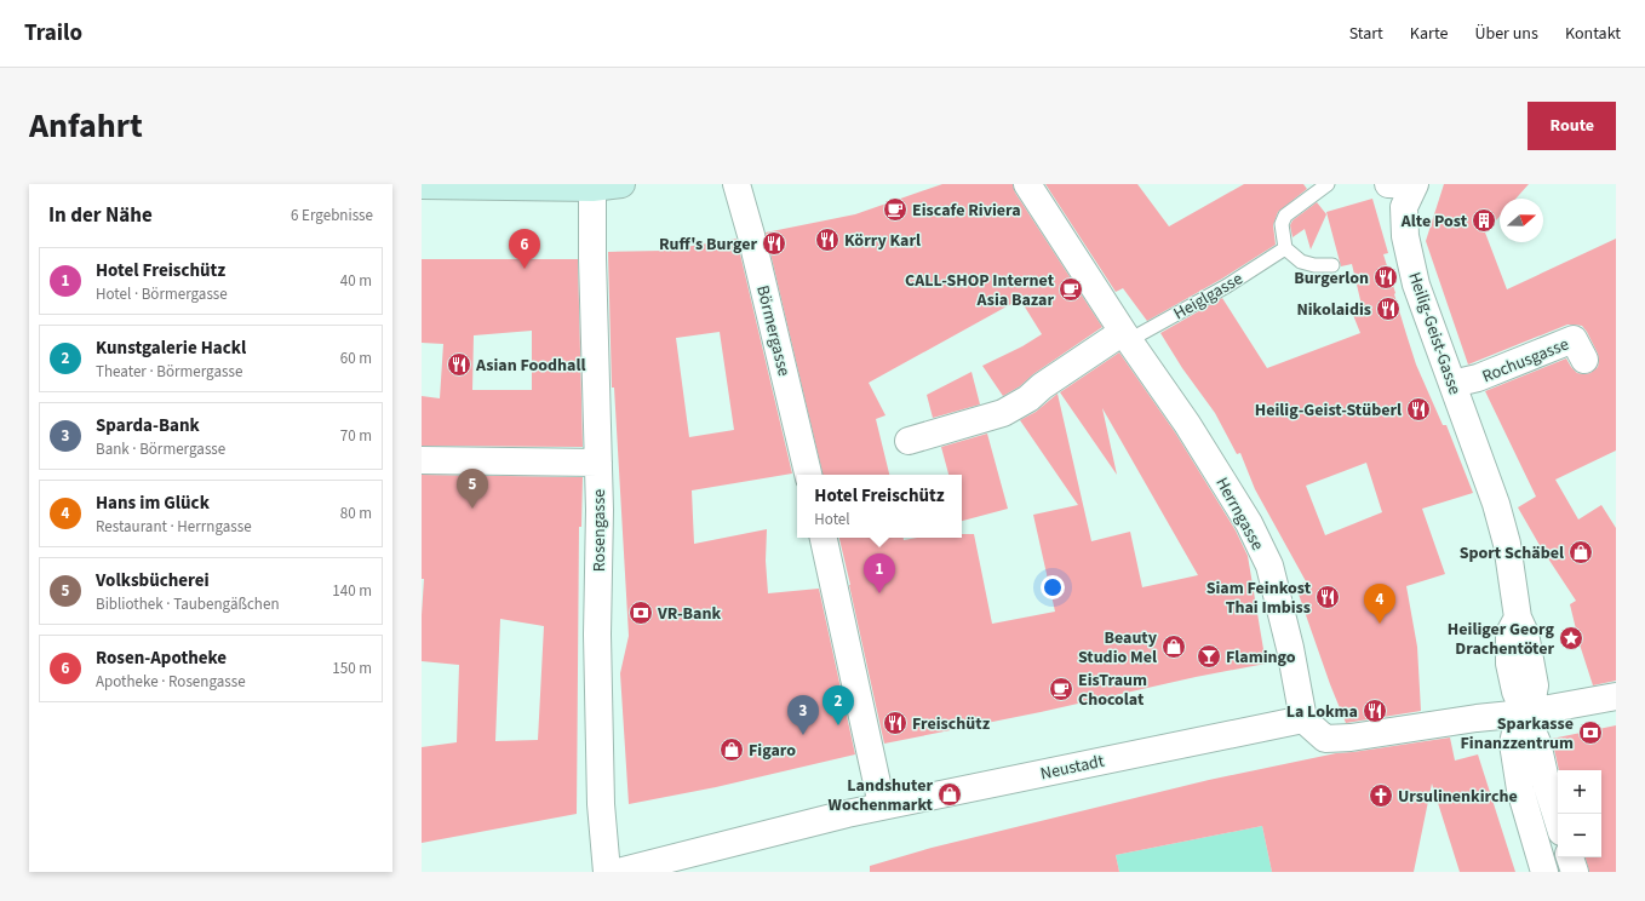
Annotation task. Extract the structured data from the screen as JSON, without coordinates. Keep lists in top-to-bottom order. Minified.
{"streets":{"street":["Börmergasse","Heilig-Geist-Gasse","Rochusgasse","Herrngasse","Rosengasse","Neustadt"],"lane":["Heiglgasse"]},"crossings":[["Heiglgasse","Herrngasse"],["Heilig-Geist-Gasse","Rochusgasse"],["Herrngasse","Neustadt"]],"places":{"cafe":["Eiscafe Riviera","CALL-SHOP Internet Asia Bazar","EisTraum Chocolat"],"building":["Alte Post"],"restaurant":["Körry Karl","Ruff's Burger","Burgerlon","Nikolaidis","Asian Foodhall","Heilig-Geist-Stüberl","Siam Feinkost Thai Imbiss","La Lokma","Freischütz"],"shop":["Sport Schäbel","Beauty Studio Mel","Figaro","Landshuter Wochenmarkt"],"bank":["VR-Bank","Sparkasse Finanzzentrum"],"place":["Heiliger Georg Drachentöter"],"bar":["Flamingo"],"church":["Ursulinenkirche"]},"north":"right","page":{"header":"Trailo","nav":["Start","Karte","Über uns","Kontakt"],"title":"Anfahrt","buttons":"Route","heading":["In der Nähe","6 Ergebnisse"],"pins":["6","5","1","4","2","3"],"list":[{"mark":"1","name":"Hotel Freischütz","note":"Hotel · Börmergasse","value":"40 m"},{"mark":"2","name":"Kunstgalerie Hackl","note":"Theater · Börmergasse","value":"60 m"},{"mark":"3","name":"Sparda-Bank","note":"Bank · Börmergasse","value":"70 m"},{"mark":"4","name":"Hans im Glück","note":"Restaurant · Herrngasse","value":"80 m"},{"mark":"5","name":"Volksbücherei","note":"Bibliothek · Taubengäßchen","value":"140 m"},{"mark":"6","name":"Rosen-Apotheke","note":"Apotheke · Rosengasse","value":"150 m"}],"popup":["Hotel Freischütz","Hotel"],"map_buttons":["+","−"]}}
